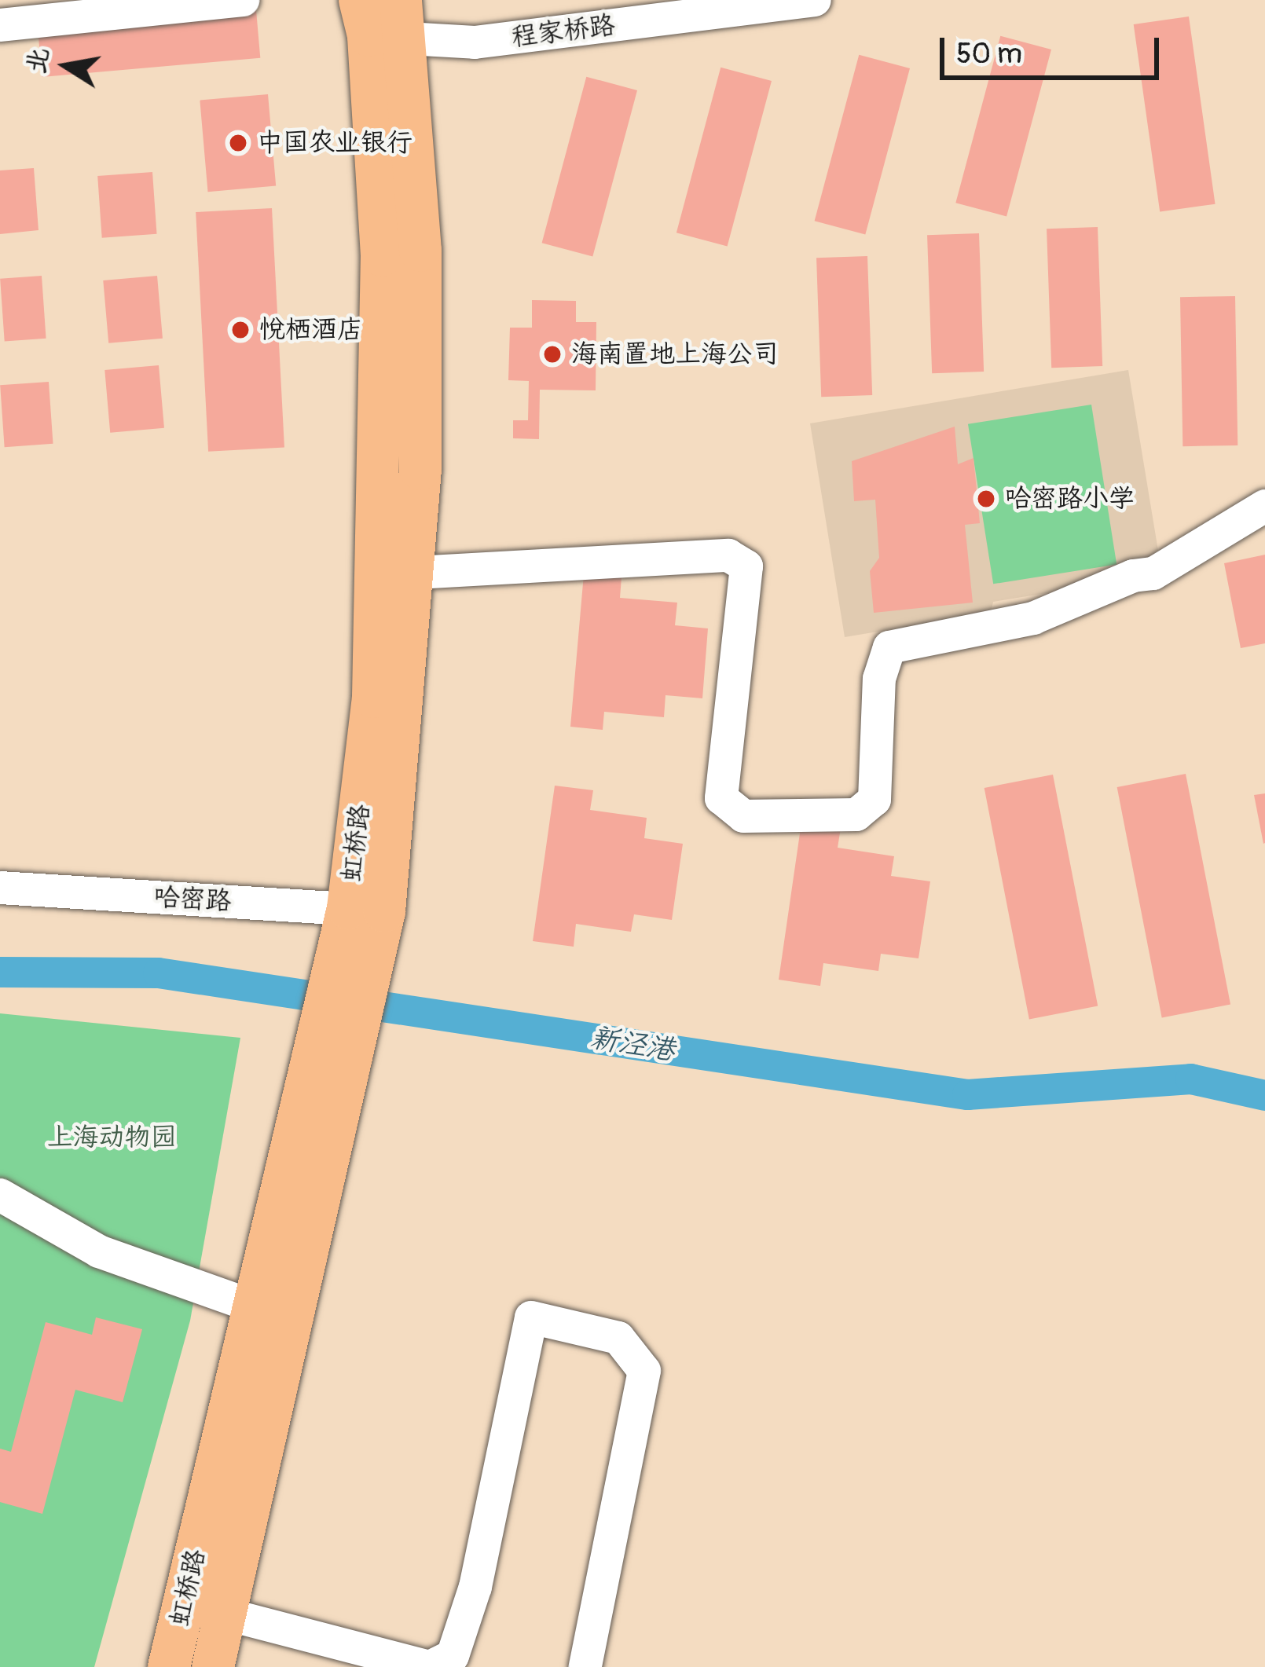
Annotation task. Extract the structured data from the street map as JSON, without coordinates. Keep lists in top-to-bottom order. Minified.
{"streets":{"main road":["虹桥路"],"street":["程家桥路","哈密路"]},"crossings":[["程家桥路","虹桥路"],["虹桥路","哈密路"]],"water":["新泾港"],"parks":["上海动物园"],"places":["中国农业银行","悦栖酒店","海南置地上海公司","哈密路小学"],"scale_bar":"50 m","north":"left"}
